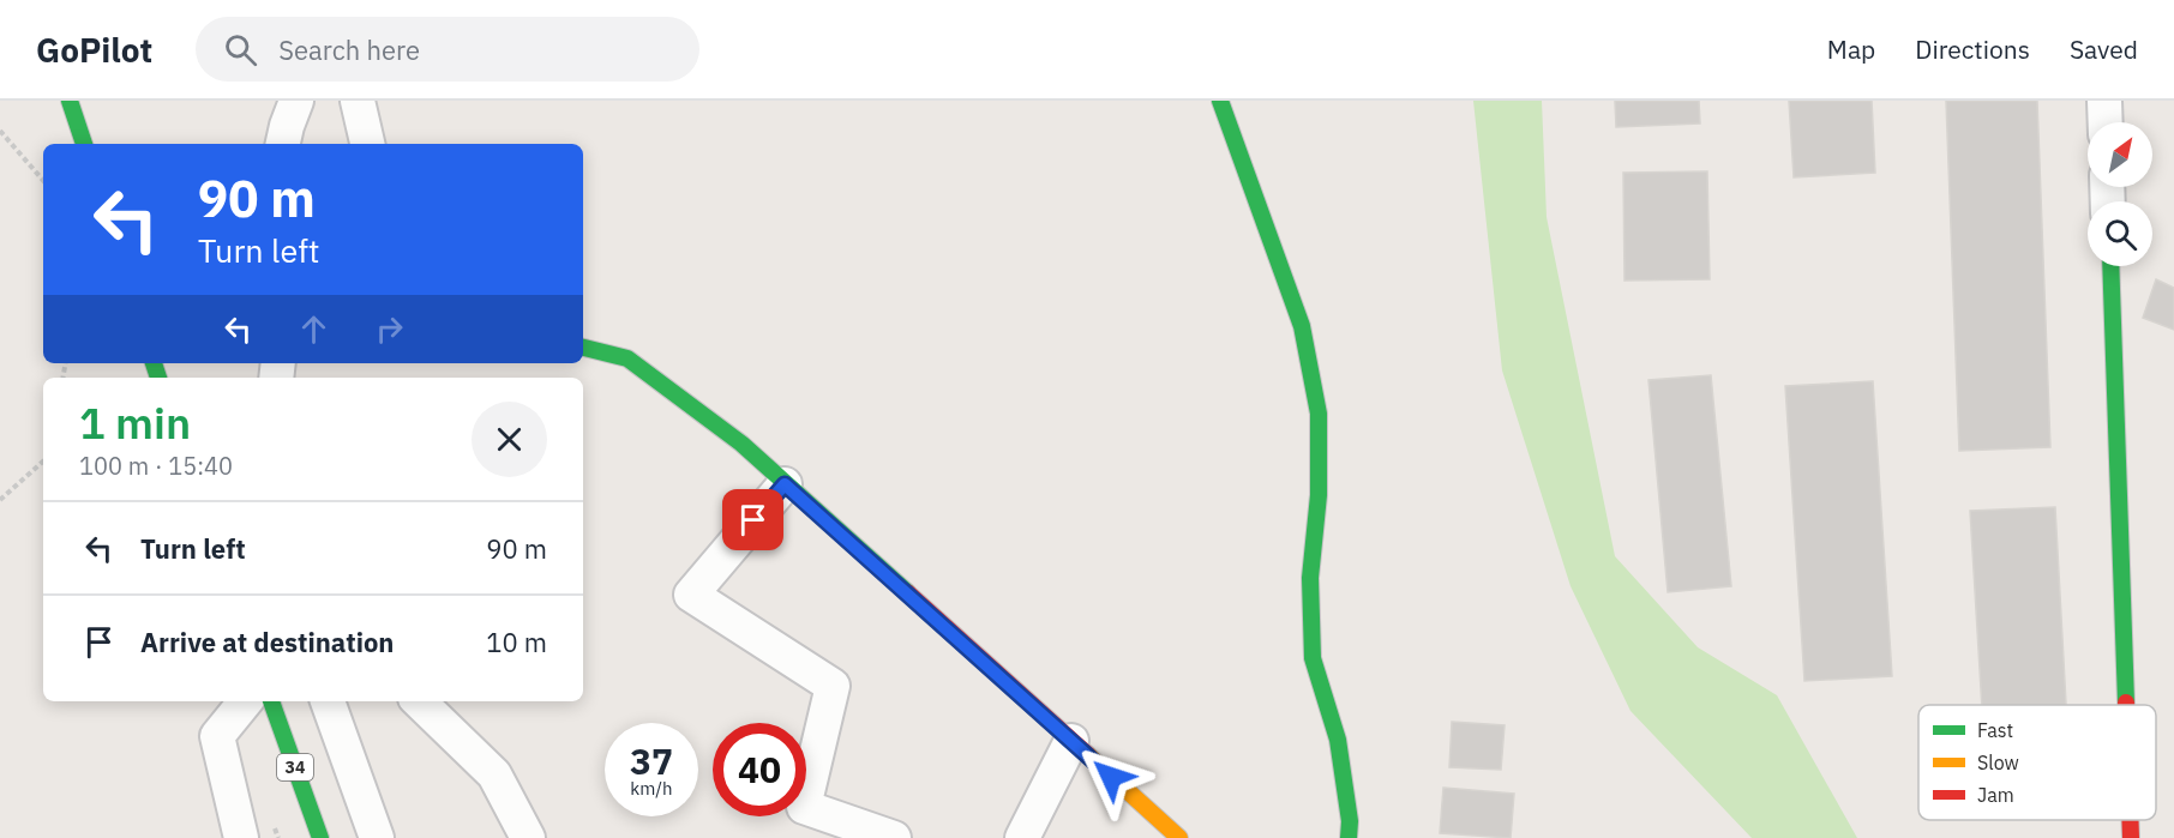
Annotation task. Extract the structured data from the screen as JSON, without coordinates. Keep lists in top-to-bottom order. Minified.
{"streets":{"street":["34"]},"legend":["Fast","Slow","Jam"],"north":"top right","page":{"header":"GoPilot","search":"Search here","nav":["Map","Directions","Saved"],"turn":["90 m","Turn left"],"heading":["1 min","100 m · 15:40"],"list":[{"name":"Turn left","value":"90 m"},{"name":"Arrive at destination","value":"10 m"}],"speed":"37 km/h","limit":"40"}}
